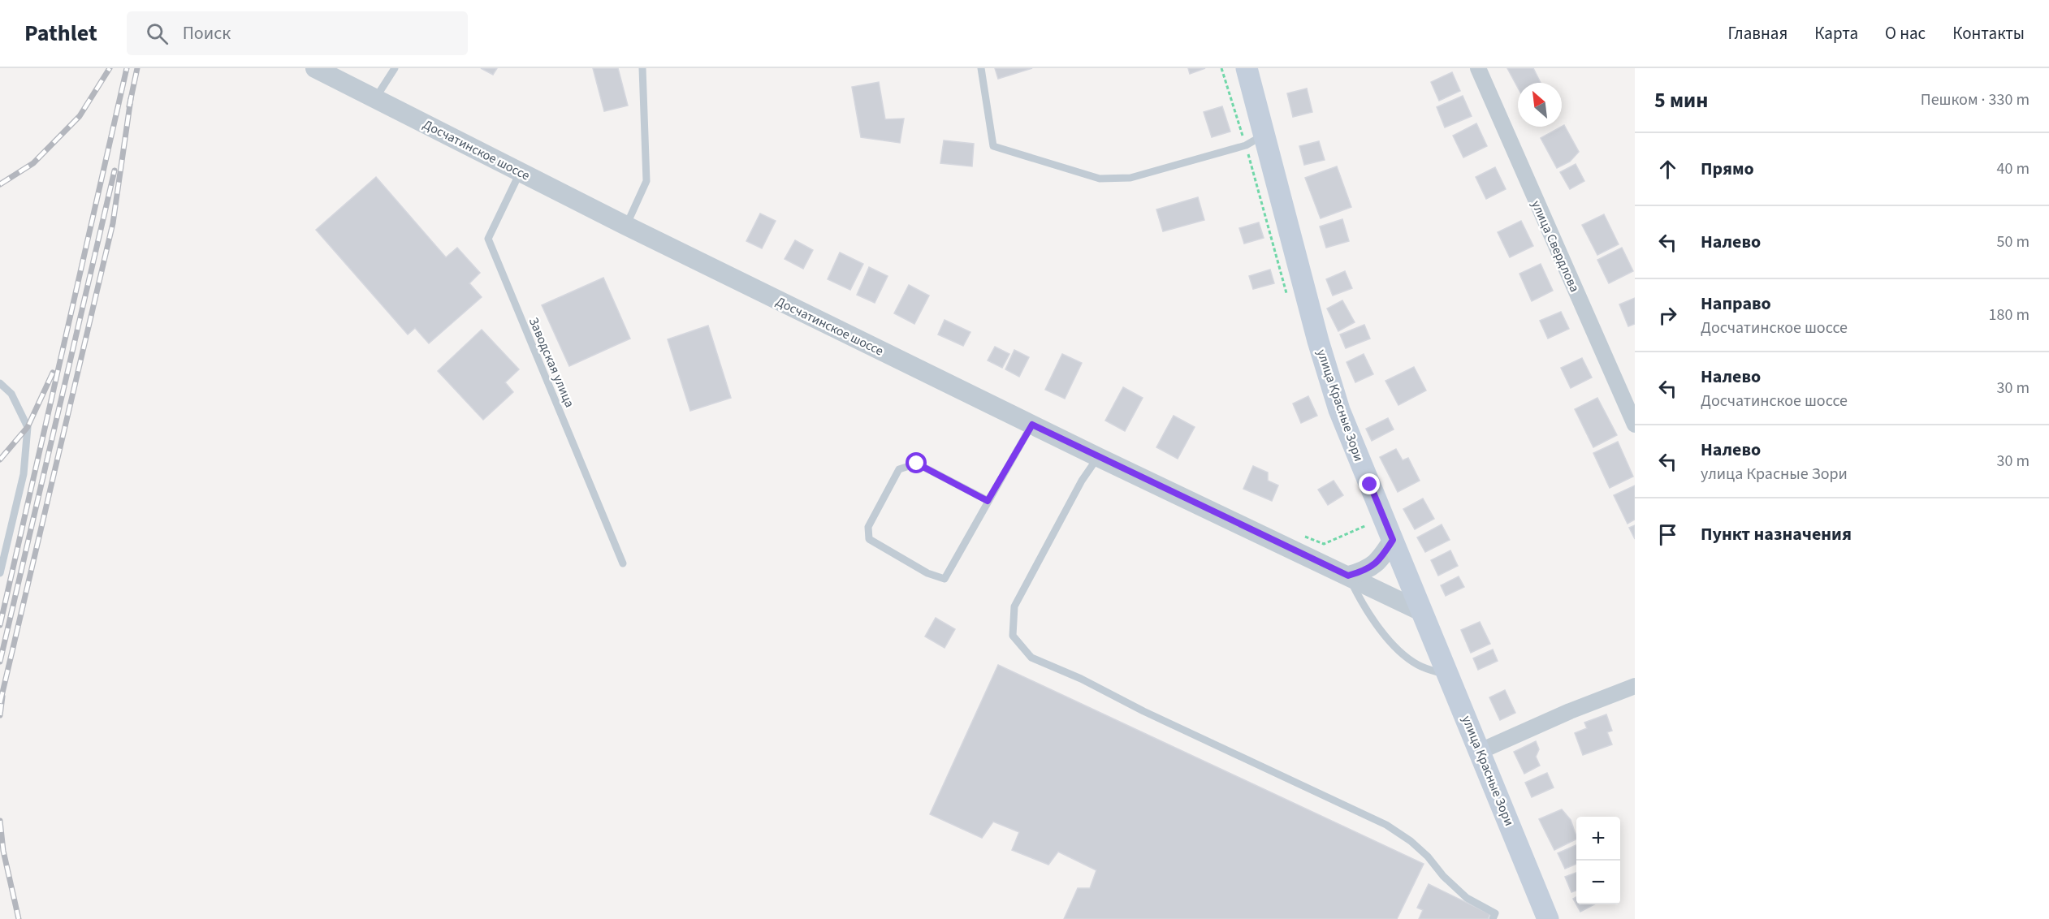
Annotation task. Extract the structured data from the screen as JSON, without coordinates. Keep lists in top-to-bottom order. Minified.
{"streets":{"main road":["улица Красные Зори"],"street":["Досчатинское шоссе","улица Свердлова"],"lane":["Заводская улица"]},"crossings":[["Досчатинское шоссе","Заводская улица"],["Досчатинское шоссе","улица Красные Зори"]],"north":"top left","page":{"header":"Pathlet","search":"Поиск","nav":["Главная","Карта","О нас","Контакты"],"heading":["5 мин","Пешком · 330 m"],"list":[["Прямо","40 m"],["Налево","50 m"],["Направо","Досчатинское шоссе","180 m"],["Налево","Досчатинское шоссе","30 m"],["Налево","улица Красные Зори","30 m"],"Пункт назначения"],"map_buttons":["+","−"]}}
